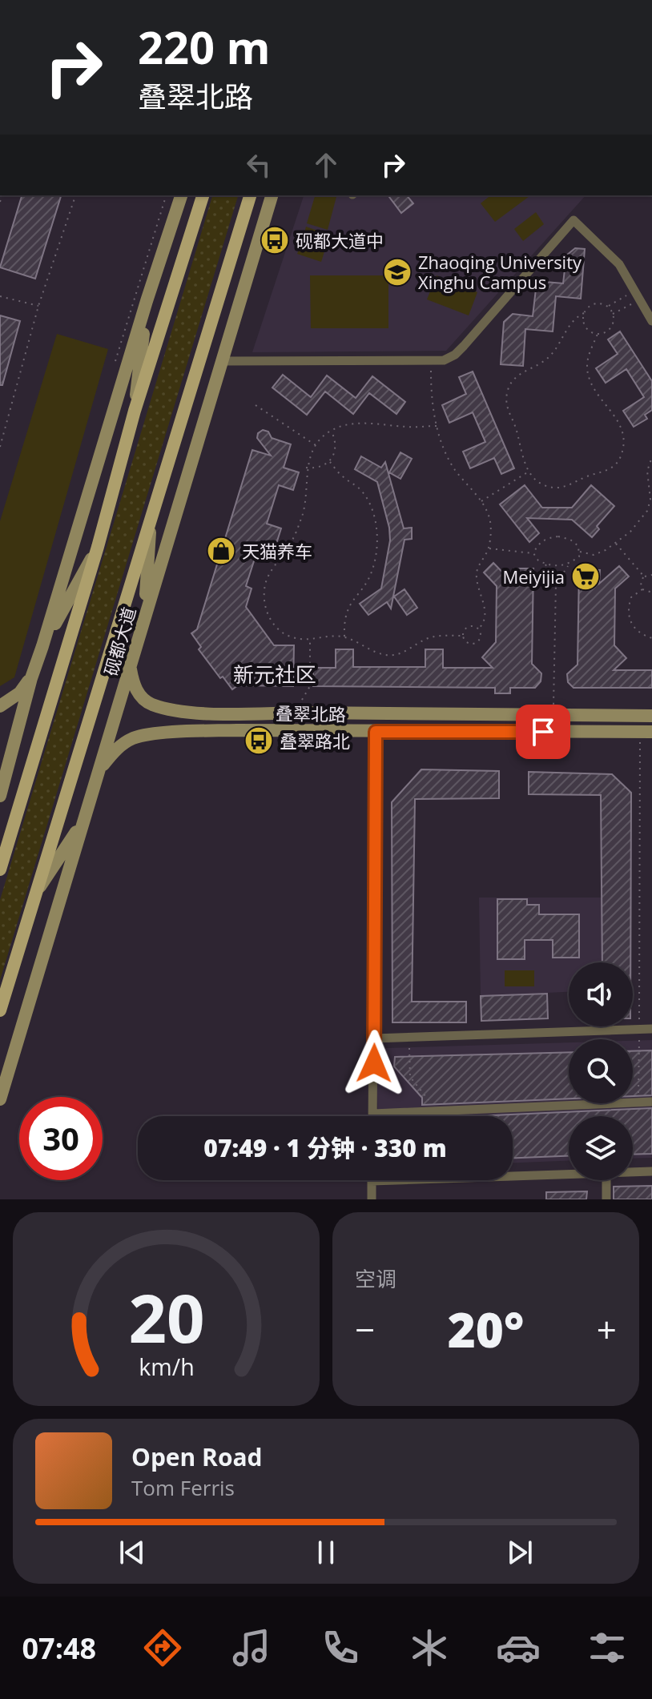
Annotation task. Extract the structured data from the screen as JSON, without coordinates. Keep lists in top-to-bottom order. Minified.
{"streets":{"main road":["砚都大道"],"street":["叠翠北路"]},"crossings":[["砚都大道","叠翠北路"]],"districts":["新元社区"],"places":{"bus stop":["砚都大道中","叠翠路北"],"school or university":["Zhaoqing University Xinghu Campus"],"shop":["天猫养车"],"supermarket":["Meiyijia"]},"page":{"turn":["220 m","叠翠北路"],"limit":"30","trip":"07:49 · 1 分钟 · 330 m","tile":"空调","heat":["−","20°","+"],"song":["Open Road","Tom Ferris"],"tabs":"07:48","gauge":["20","km/h"]}}
